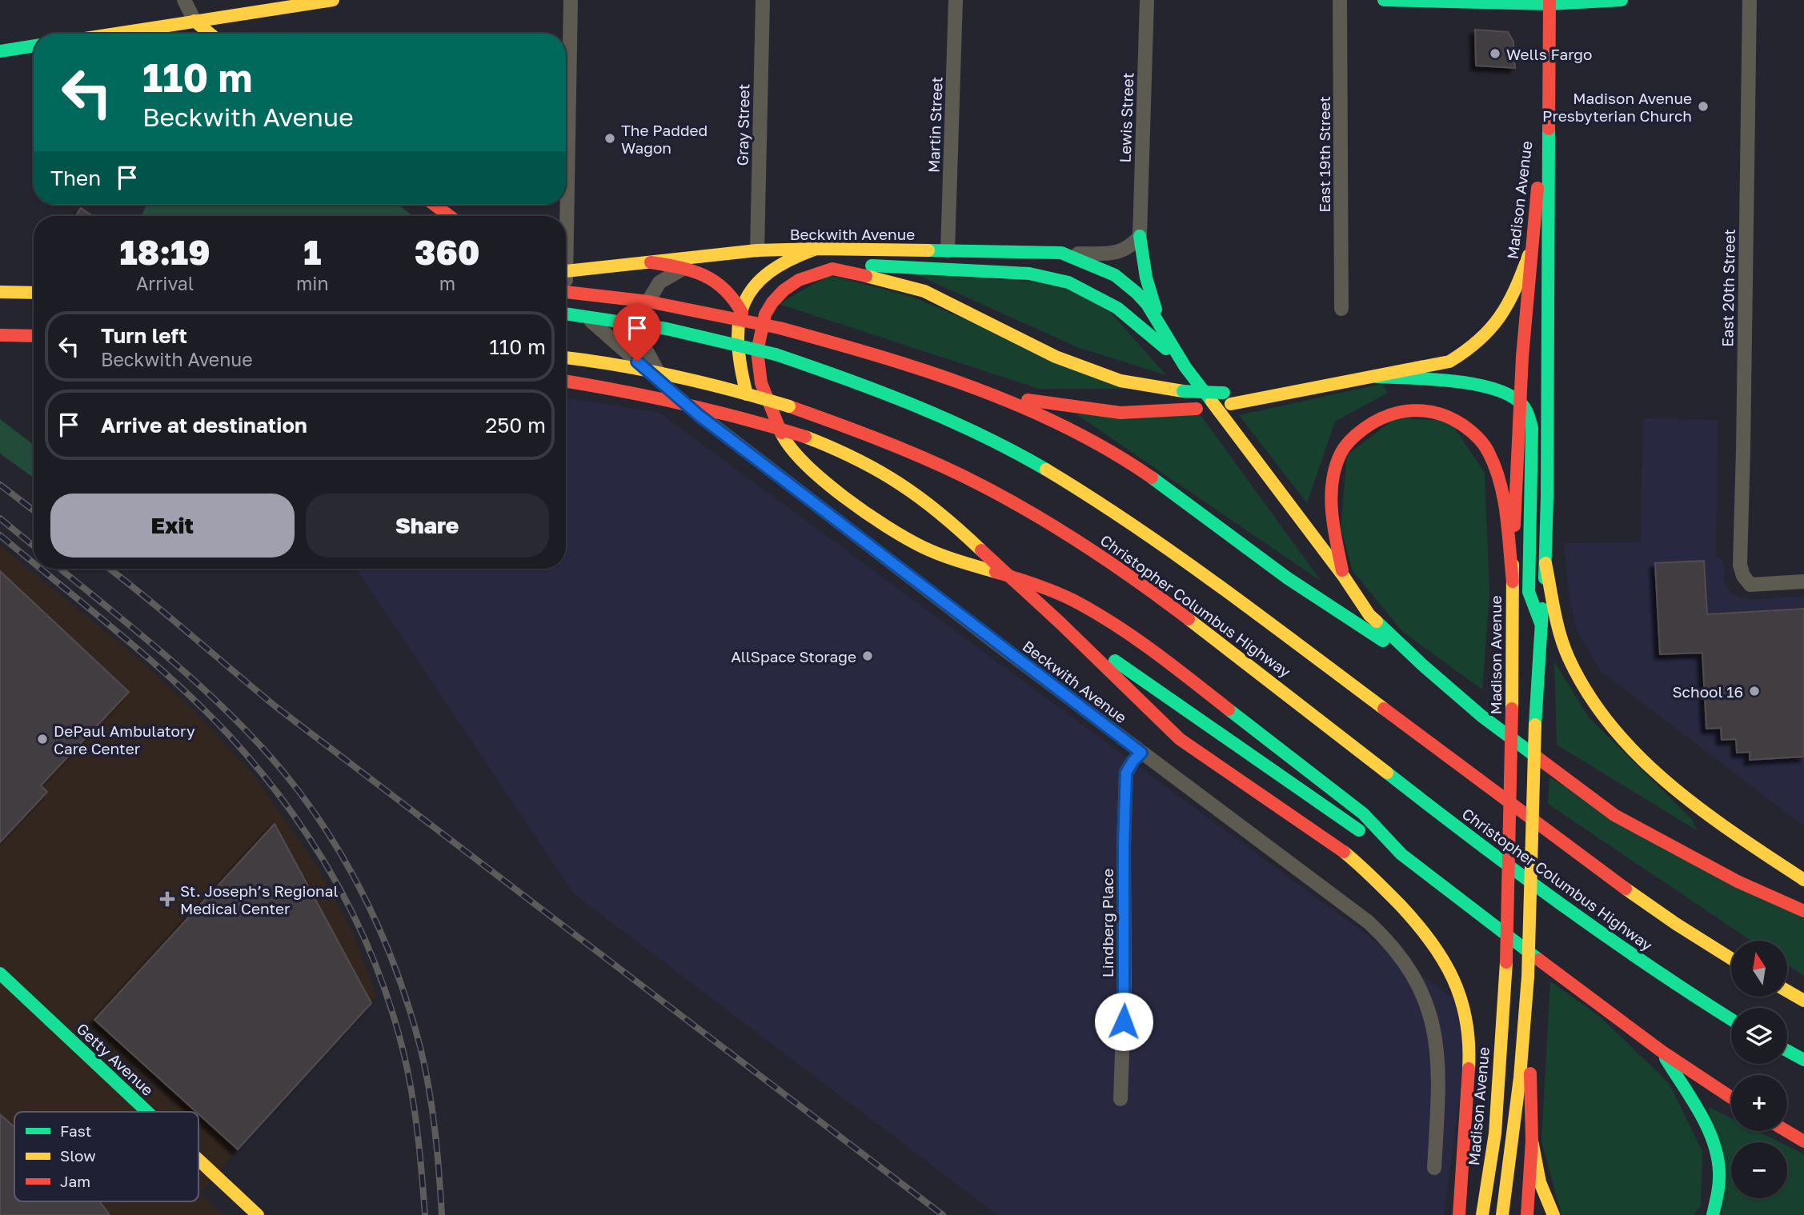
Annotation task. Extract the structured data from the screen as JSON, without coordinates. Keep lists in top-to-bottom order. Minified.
{"streets":{"main road":["Madison Avenue","Beckwith Avenue","Christopher Columbus Highway","Getty Avenue"],"street":["Lewis Street","Gray Street","Martin Street","East 19th Street","East 20th Street","Lindberg Place"]},"crossings":[["Lewis Street","Beckwith Avenue"],["Gray Street","Beckwith Avenue"],["Martin Street","Beckwith Avenue"],["Beckwith Avenue","Lindberg Place"]],"places":{"other":["Wells Fargo","Madison Avenue Presbyterian Church","The Padded Wagon","AllSpace Storage","School 16","DePaul Ambulatory Care Center"],"health":["St. Joseph’s Regional Medical Center"]},"legend":["Fast","Slow","Jam"],"north":"top","page":{"turn":["110 m","Beckwith Avenue"],"then":"Then","eta":["18:19","Arrival","1","min","360","m"],"list":[{"name":"Turn left","note":"Beckwith Avenue","value":"110 m"},{"name":"Arrive at destination","value":"250 m"}],"buttons":["Exit","Share"],"map_buttons":["+","−"]}}
